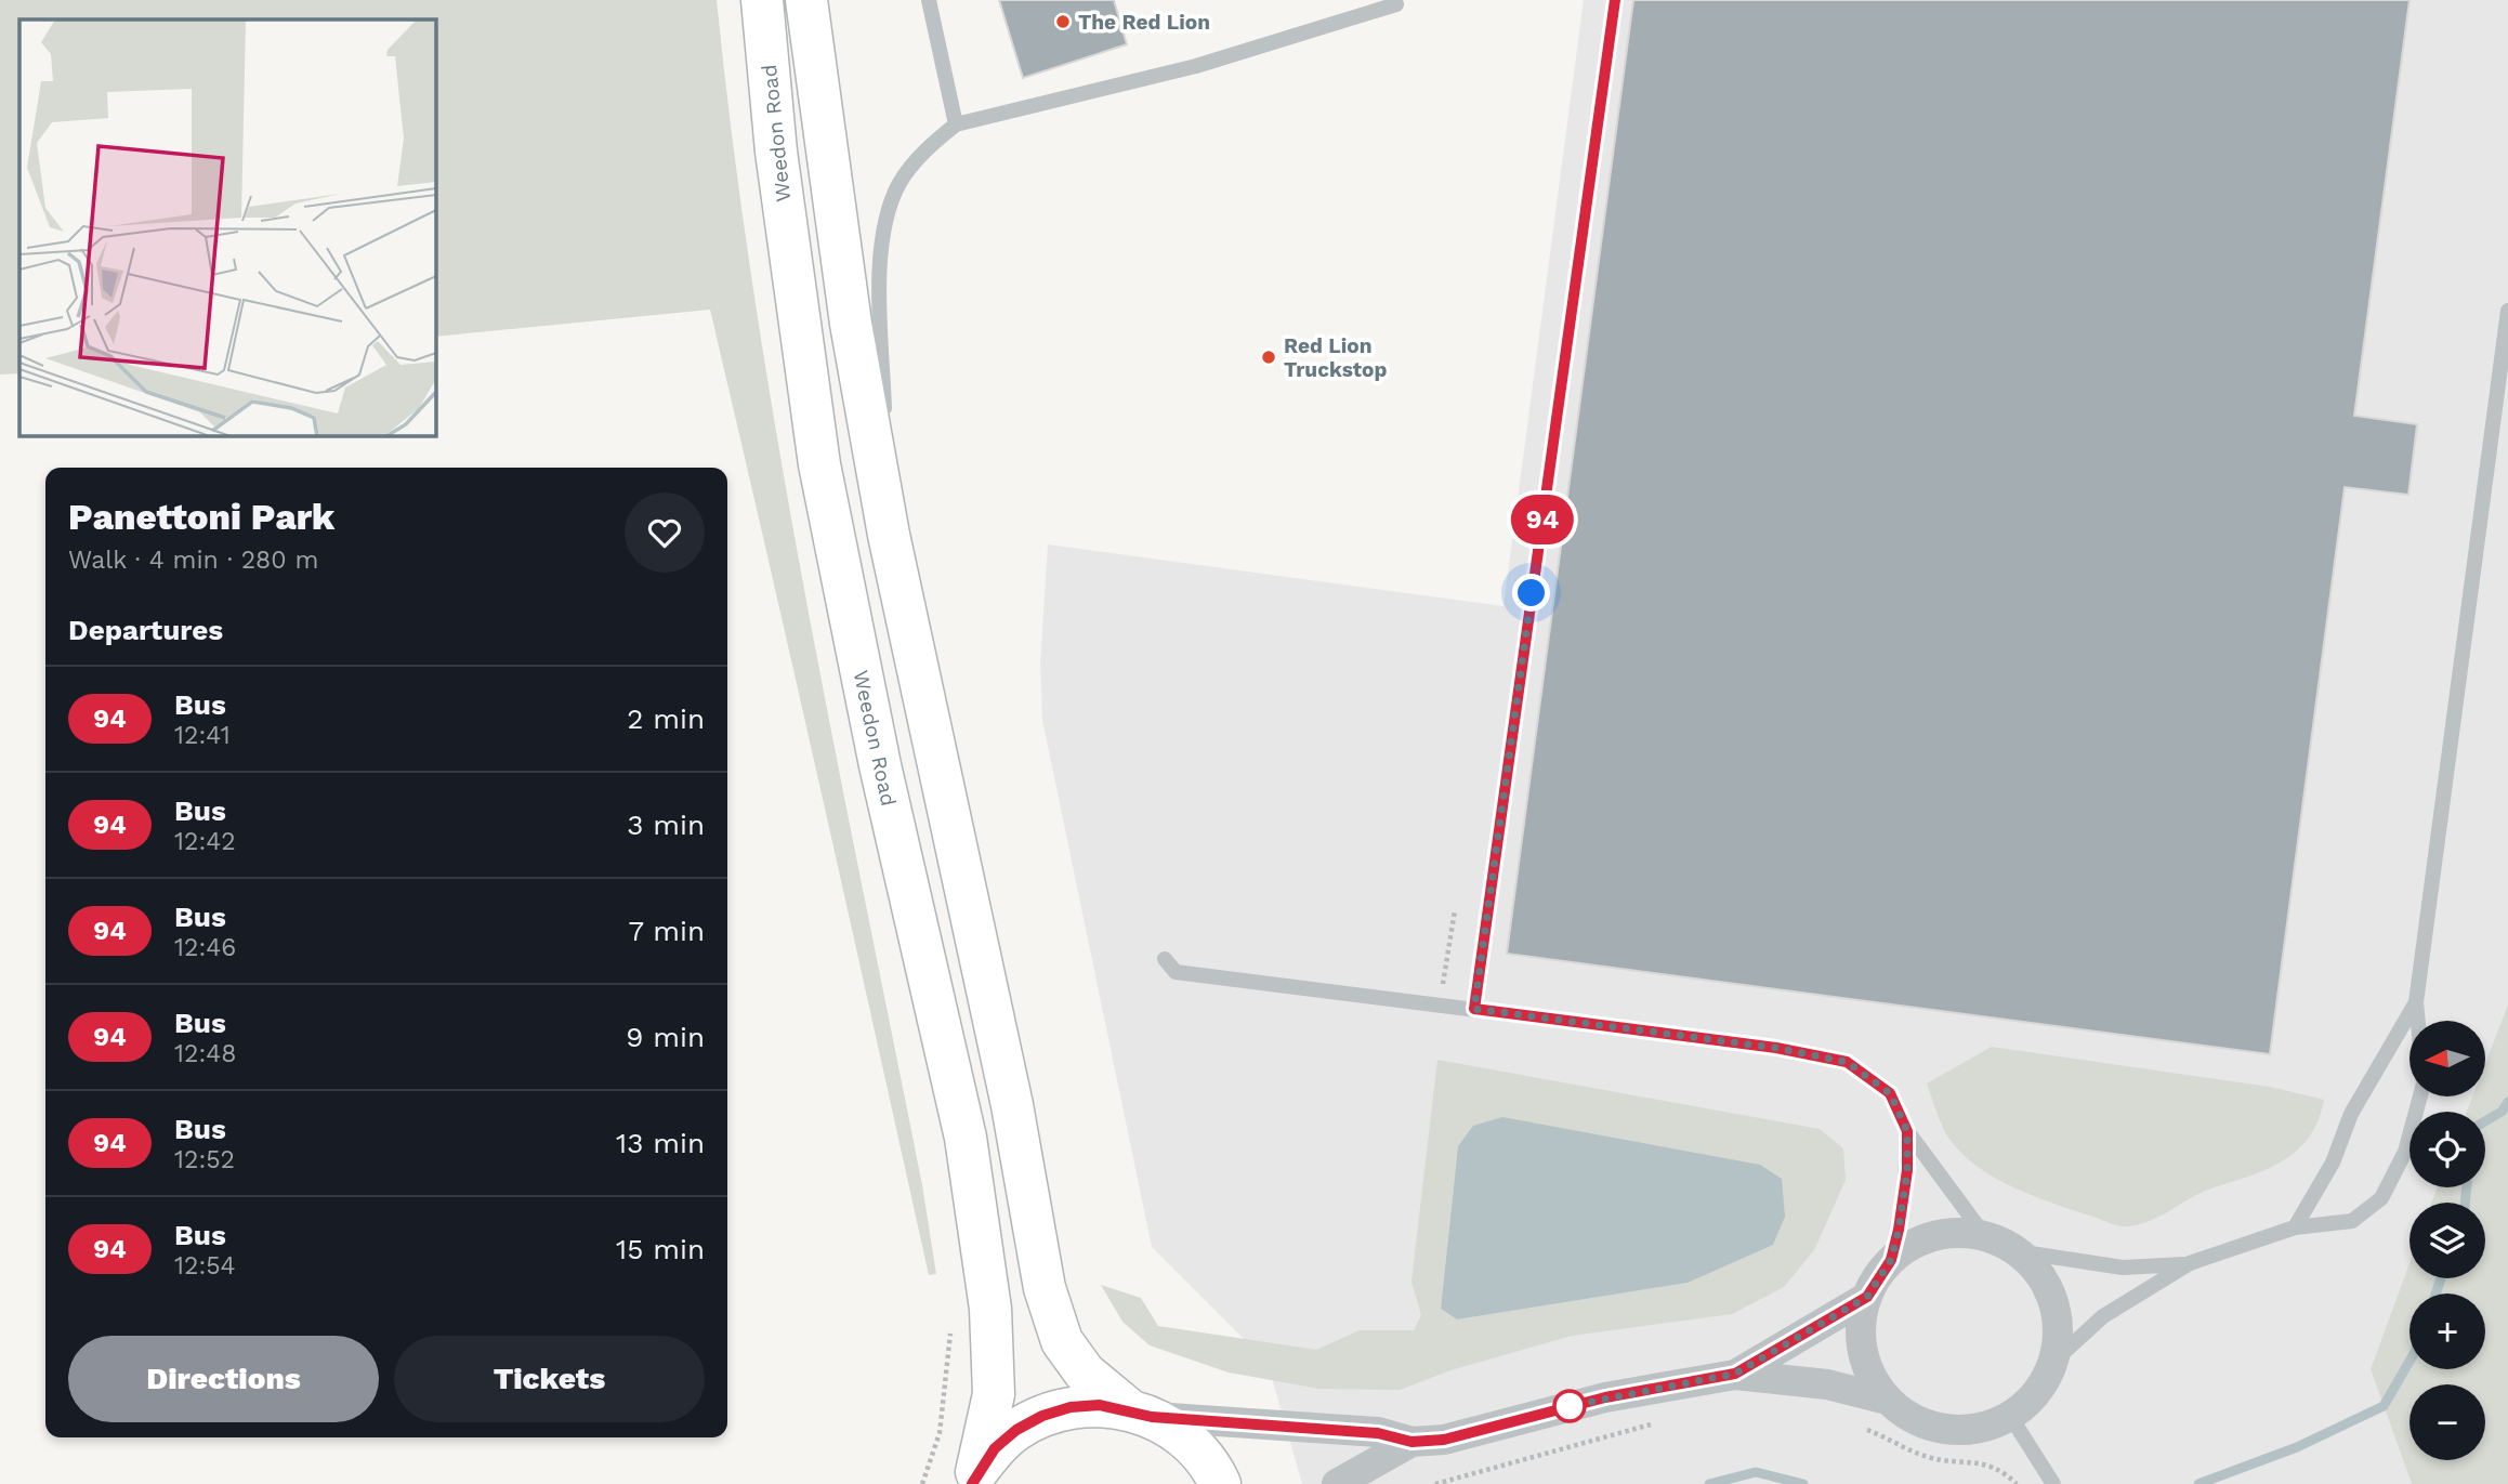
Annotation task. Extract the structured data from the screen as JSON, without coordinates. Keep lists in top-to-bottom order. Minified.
{"streets":{"highway":["Weedon Road"]},"places":["The Red Lion","Red Lion Truckstop"],"lines":["bus line 94"],"north":"left","page":{"on_map":"94","heading":[["Panettoni Park","Walk · 4 min · 280 m"],"Departures"],"list":[{"mark":"94","name":"Bus","note":"12:41","value":"2 min"},{"mark":"94","name":"Bus","note":"12:42","value":"3 min"},{"mark":"94","name":"Bus","note":"12:46","value":"7 min"},{"mark":"94","name":"Bus","note":"12:48","value":"9 min"},{"mark":"94","name":"Bus","note":"12:52","value":"13 min"},{"mark":"94","name":"Bus","note":"12:54","value":"15 min"}],"map_buttons":["+","−"],"buttons":["Directions","Tickets"]}}
